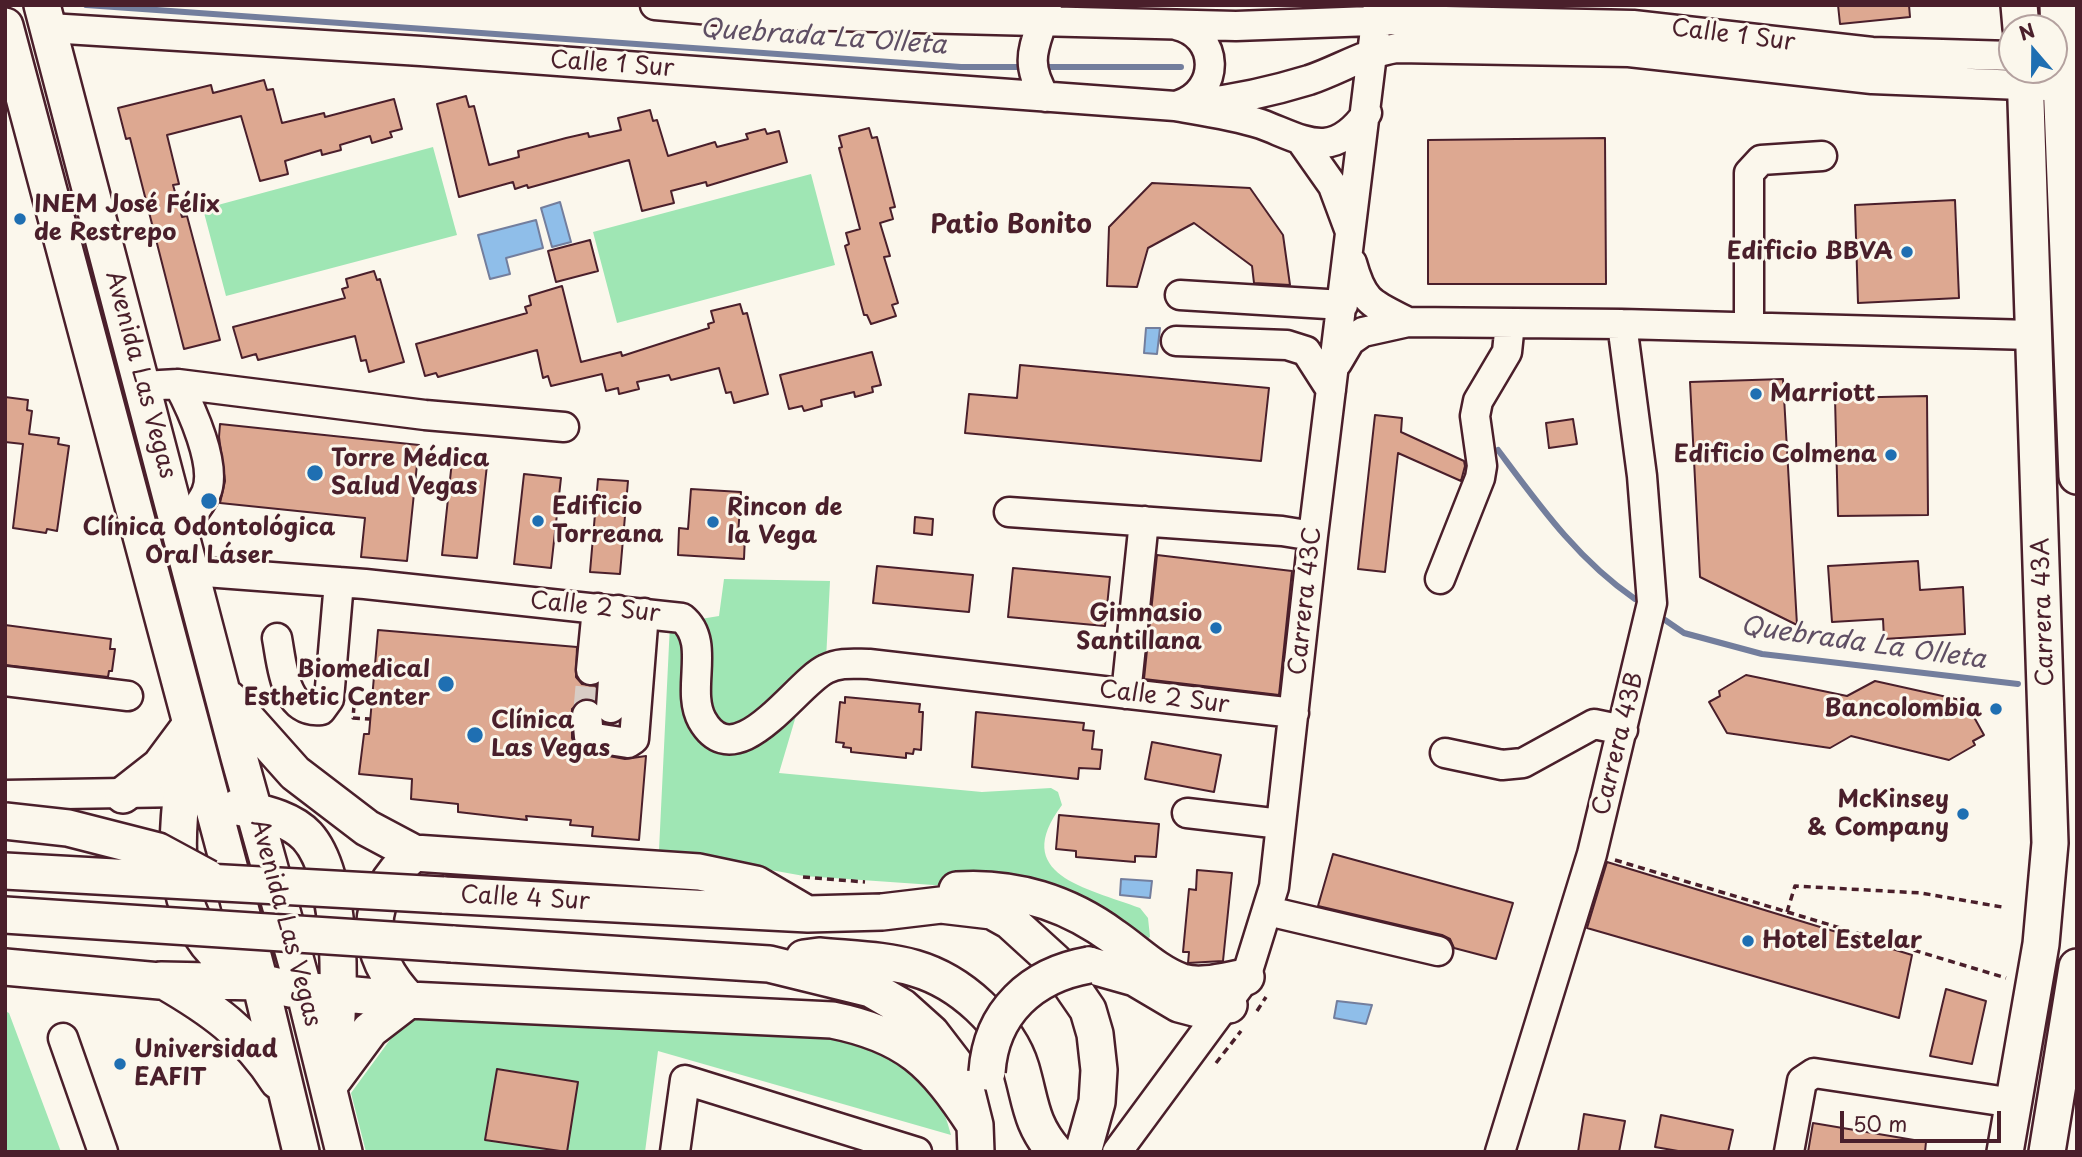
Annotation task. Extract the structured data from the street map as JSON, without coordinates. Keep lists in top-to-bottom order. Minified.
{"streets":{"main road":["Avenida Las Vegas","Carrera 43A","Calle 4 Sur"],"street":["Calle 1 Sur","Carrera 43C","Calle 2 Sur","Carrera 43B"]},"crossings":[["Calle 1 Sur","Avenida Las Vegas"],["Calle 1 Sur","Carrera 43C"],["Avenida Las Vegas","Calle 2 Sur"],["Carrera 43C","Calle 2 Sur"]],"districts":["Patio Bonito"],"water":["Quebrada La Olleta"],"places":["INEM José Félix de Restrepo","Edificio BBVA","Marriott","Edificio Colmena","Torre Médica Salud Vegas","Clínica Odontológica Oral Láser","Edificio Torreana","Rincon de la Vega","Gimnasio Santillana","Biomedical Esthetic Center","Bancolombia","Clínica Las Vegas","McKinsey & Company","Hotel Estelar","Universidad EAFIT"],"scale_bar":"50 m","north":"top"}
